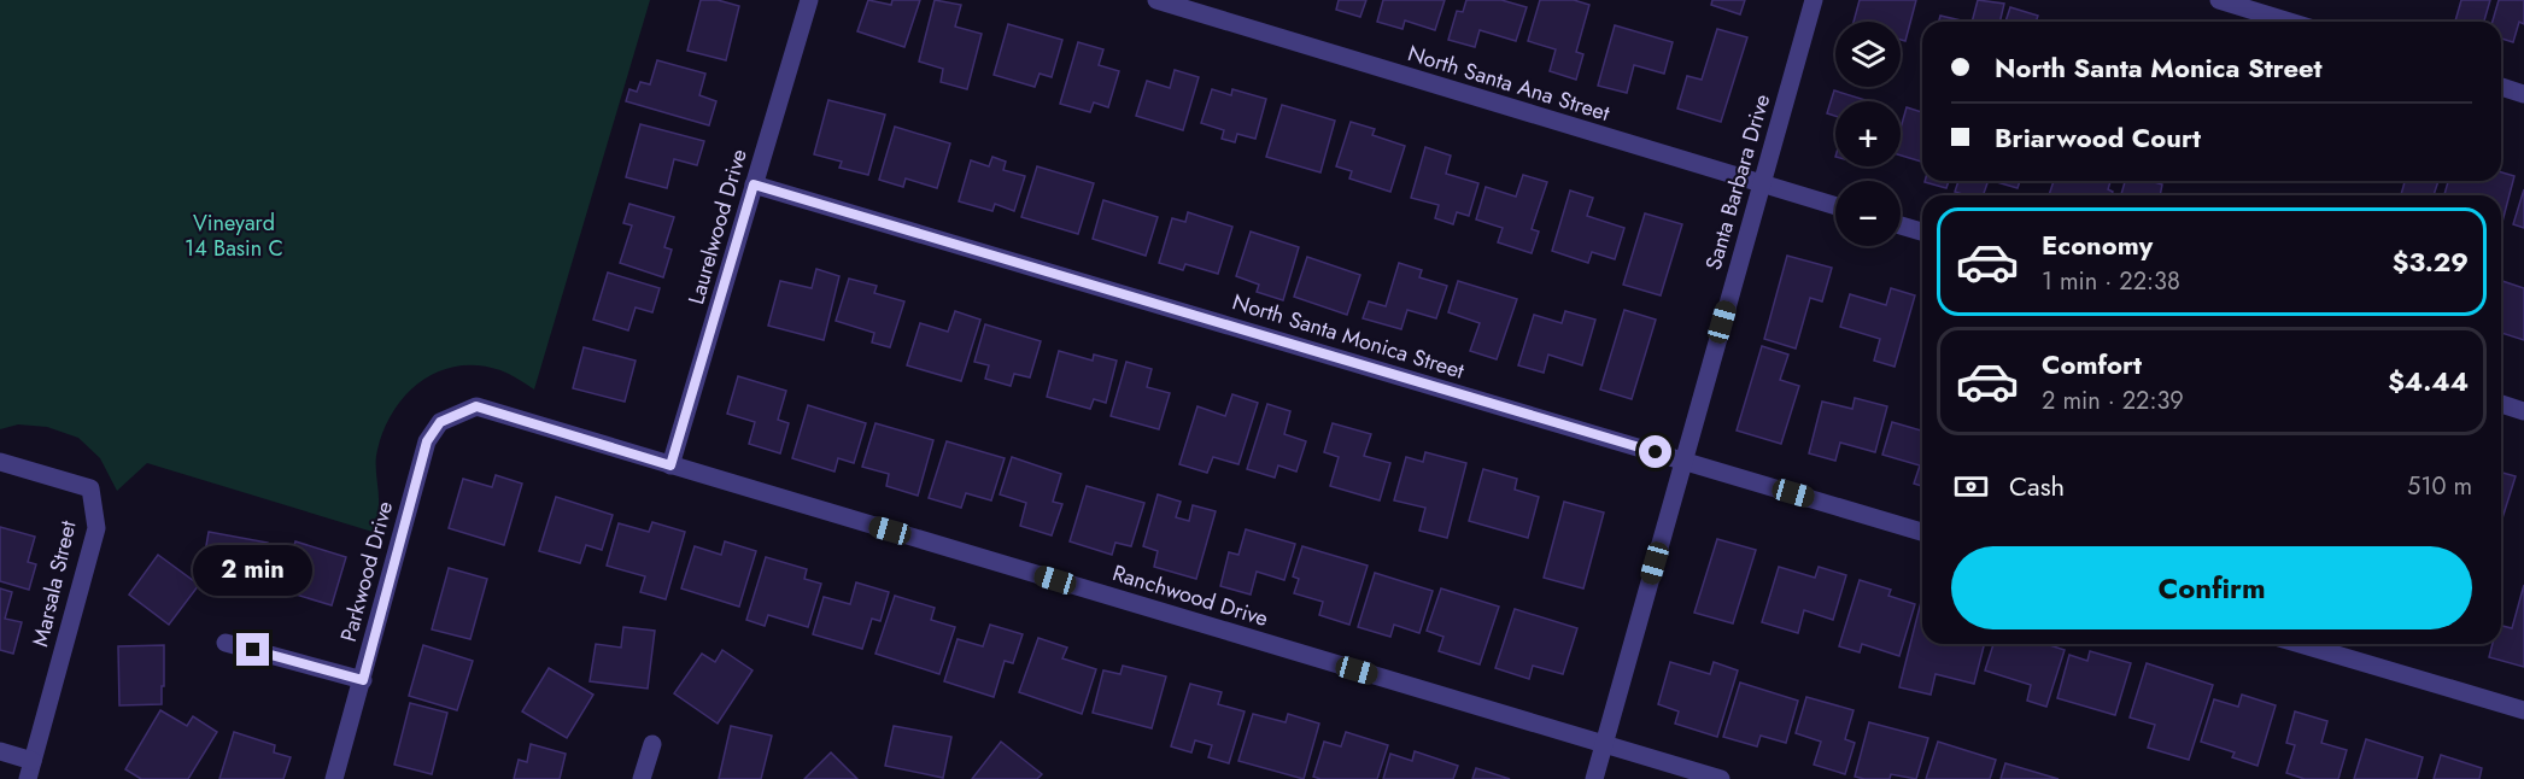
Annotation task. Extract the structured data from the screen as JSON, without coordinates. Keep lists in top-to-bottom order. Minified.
{"streets":{"street":["North Santa Ana Street","Santa Barbara Drive","Laurelwood Drive","North Santa Monica Street","Parkwood Drive","Marsala Street","Ranchwood Drive"]},"crossings":[["North Santa Ana Street","Santa Barbara Drive"],["Santa Barbara Drive","North Santa Monica Street"],["Santa Barbara Drive","Ranchwood Drive"],["Laurelwood Drive","North Santa Monica Street"],["Laurelwood Drive","Ranchwood Drive"],["Parkwood Drive","Ranchwood Drive"]],"parks":["Vineyard 14 Basin C"],"page":{"map_buttons":["+","−"],"banner":["North Santa Monica Street","Briarwood Court"],"list":[{"name":"Economy","note":"1 min · 22:38","value":"$3.29"},{"name":"Comfort","note":"2 min · 22:39","value":"$4.44"}],"pay":["Cash","510 m"],"buttons":"Confirm","bubble":"2 min"}}
